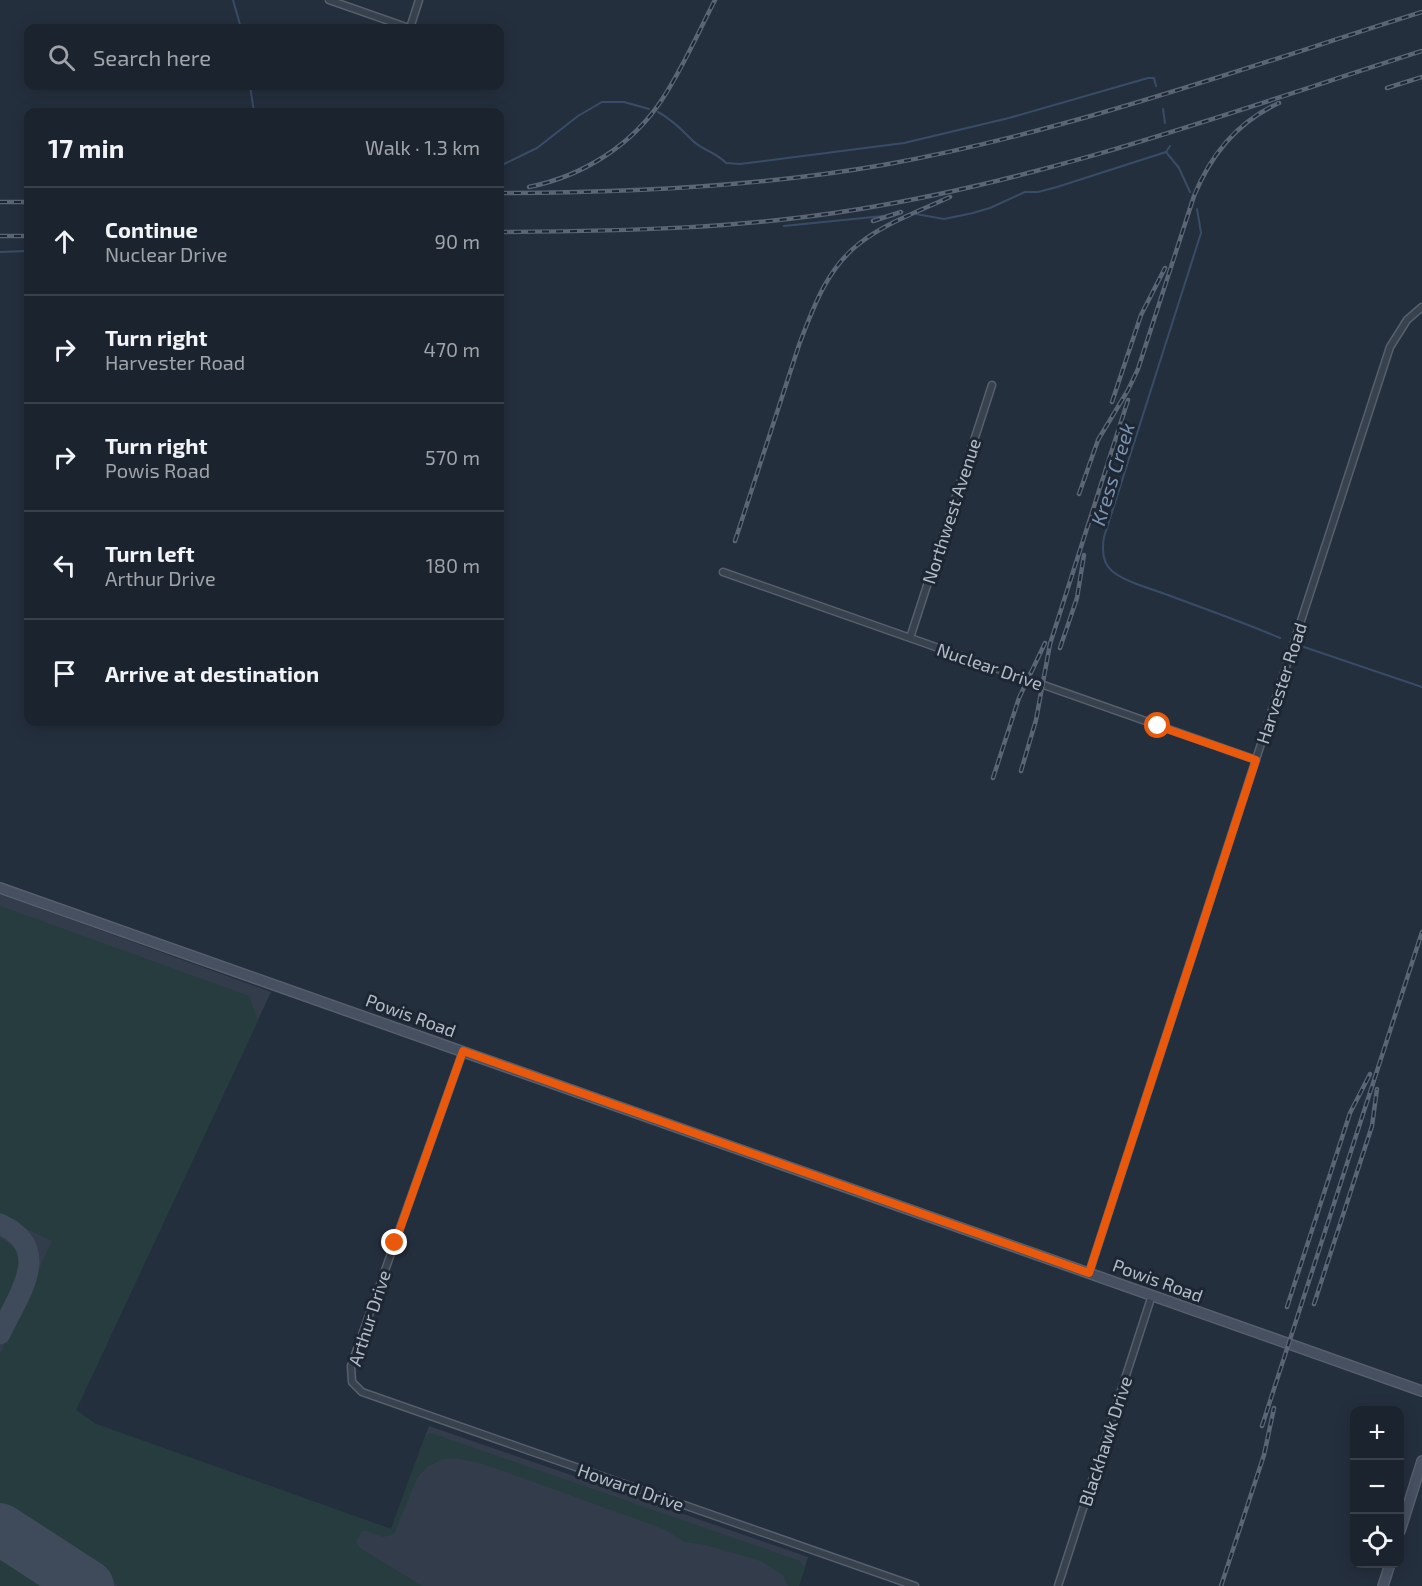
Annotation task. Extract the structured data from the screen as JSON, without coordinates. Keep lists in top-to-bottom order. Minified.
{"streets":{"street":["Northwest Avenue","Nuclear Drive","Harvester Road","Powis Road","Arthur Drive","Blackhawk Drive","Howard Drive"]},"crossings":[["Northwest Avenue","Nuclear Drive"],["Nuclear Drive","Harvester Road"],["Harvester Road","Powis Road"],["Powis Road","Arthur Drive"],["Powis Road","Blackhawk Drive"],["Arthur Drive","Howard Drive"]],"water":["Kress Creek"],"page":{"search":"Search here","heading":["17 min","Walk · 1.3 km"],"list":[["Continue","Nuclear Drive","90 m"],["Turn right","Harvester Road","470 m"],["Turn right","Powis Road","570 m"],["Turn left","Arthur Drive","180 m"],"Arrive at destination"],"map_buttons":["+","−"]}}
